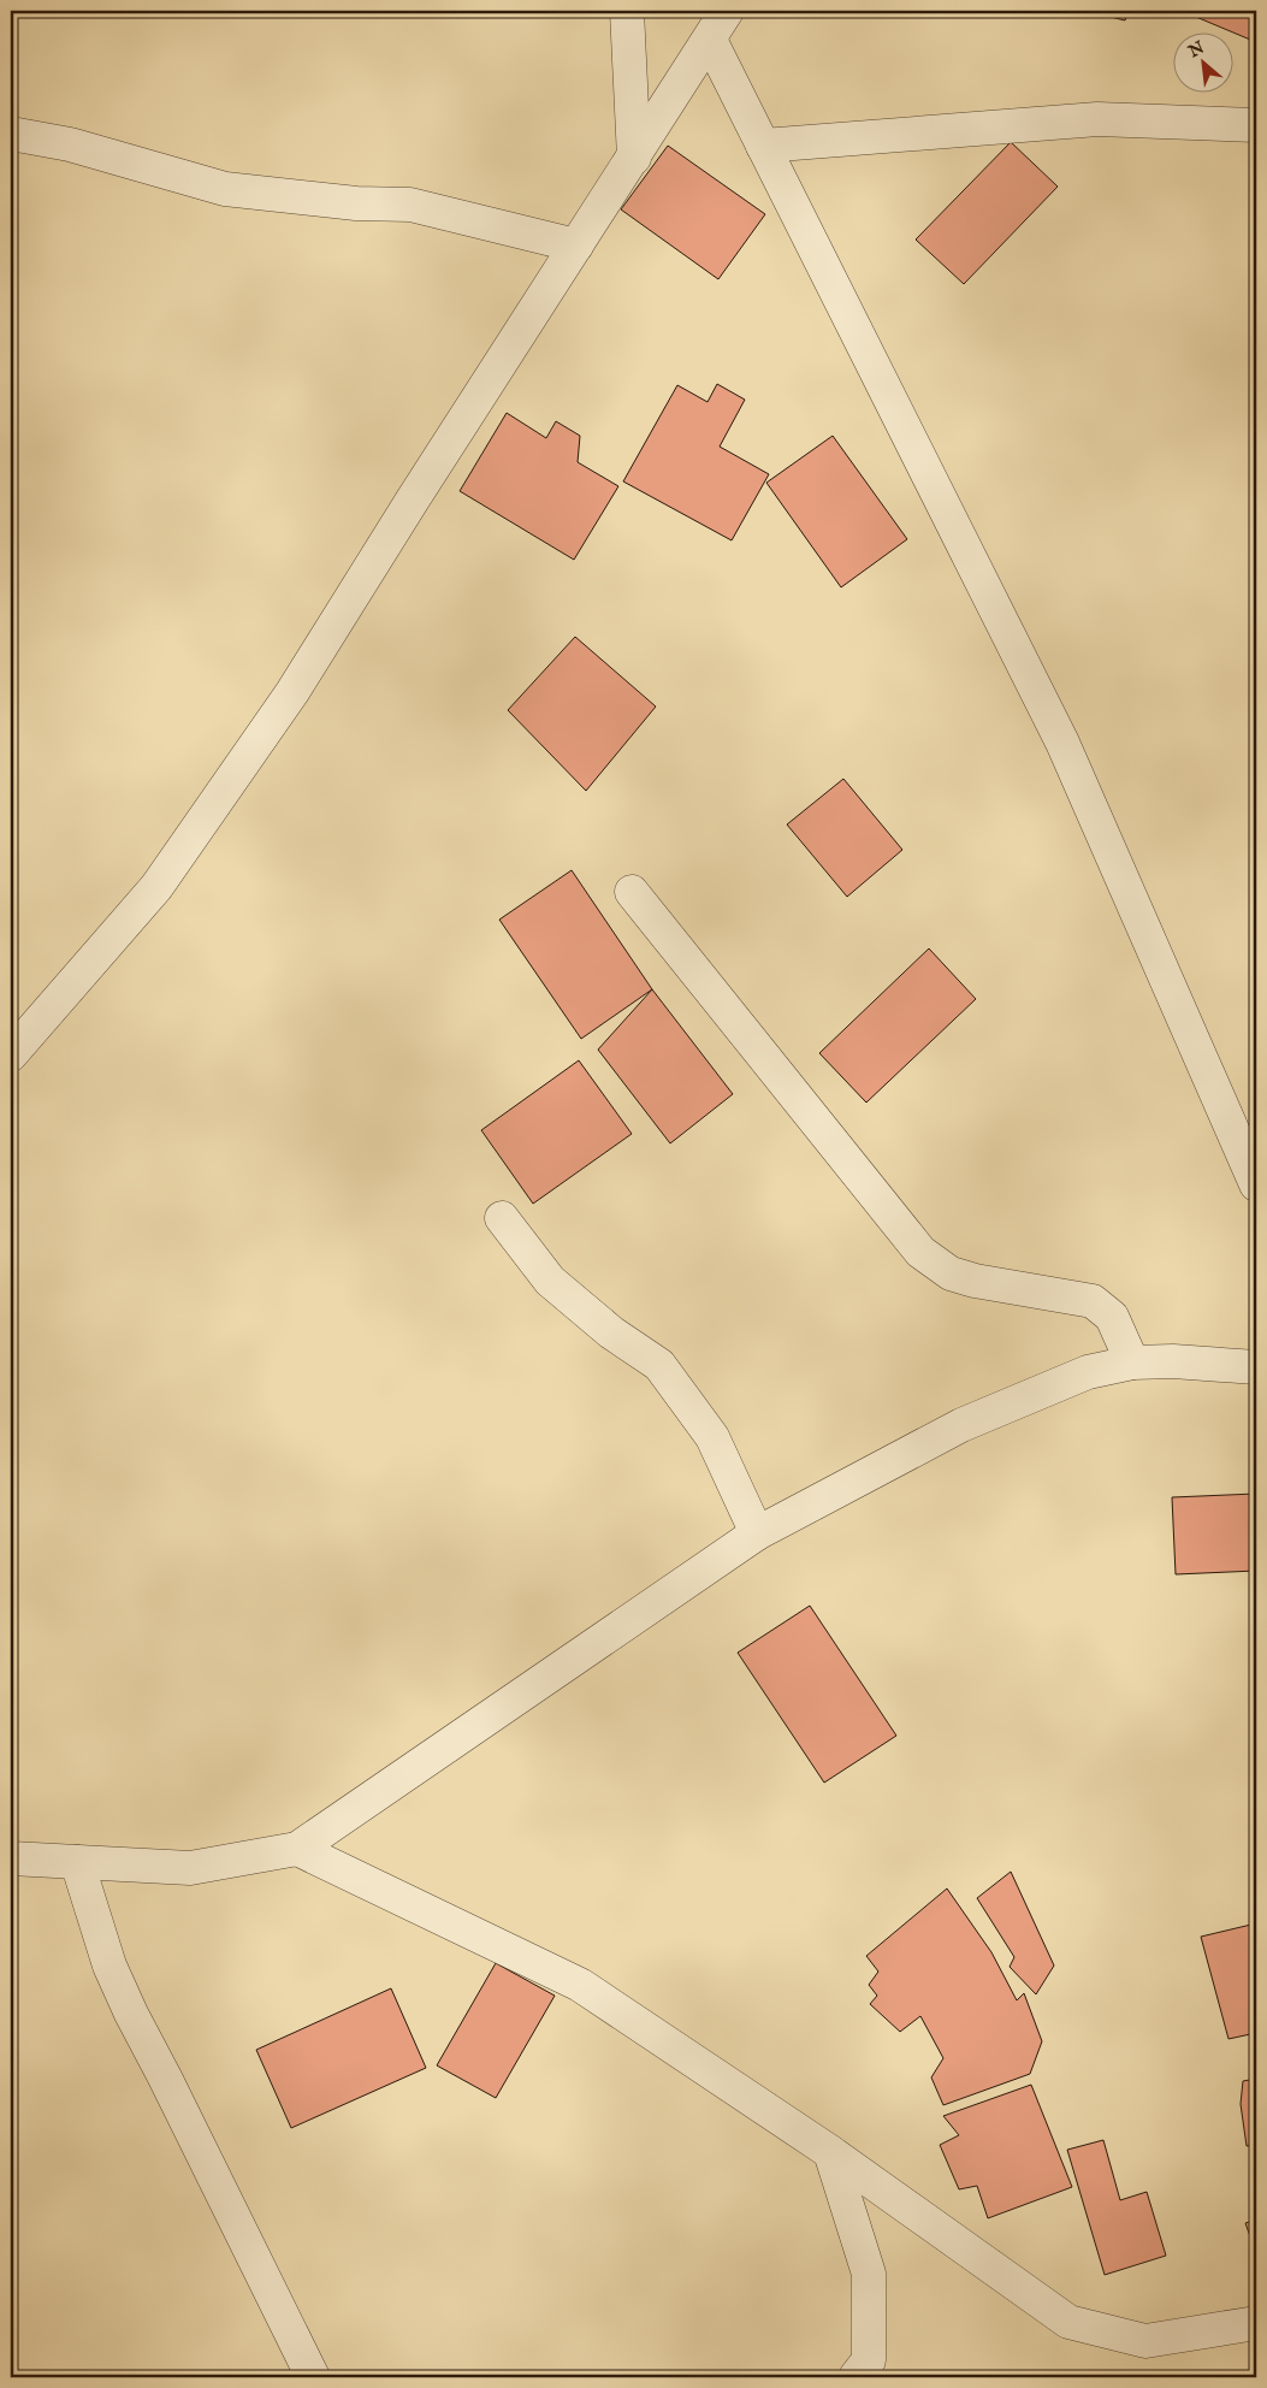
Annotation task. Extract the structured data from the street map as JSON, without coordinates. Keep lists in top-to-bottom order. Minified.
{"north":"top left"}
